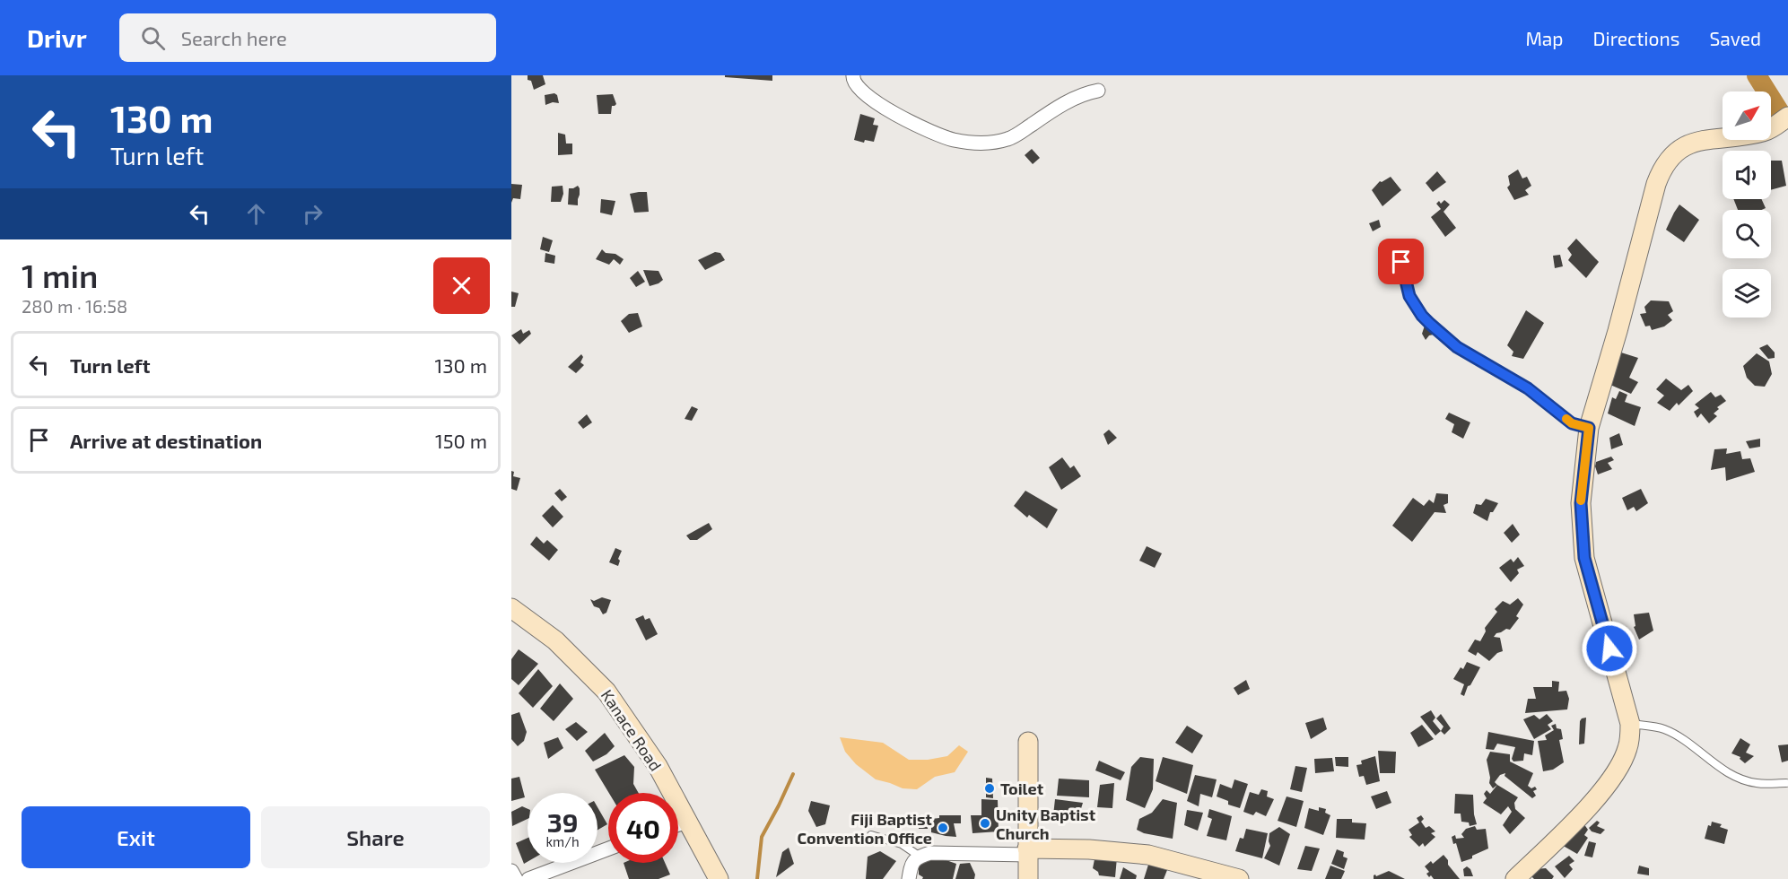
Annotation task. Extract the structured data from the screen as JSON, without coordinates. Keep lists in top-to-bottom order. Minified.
{"streets":{"street":["Kanace Road"]},"places":["Toilet","Unity Baptist Church","Fiji Baptist Convention Office"],"north":"top right","page":{"header":"Drivr","search":"Search here","nav":["Map","Directions","Saved"],"turn":["130 m","Turn left"],"heading":["1 min","280 m · 16:58"],"list":[{"name":"Turn left","value":"130 m"},{"name":"Arrive at destination","value":"150 m"}],"speed":"39 km/h","limit":"40","buttons":["Exit","Share"]}}
